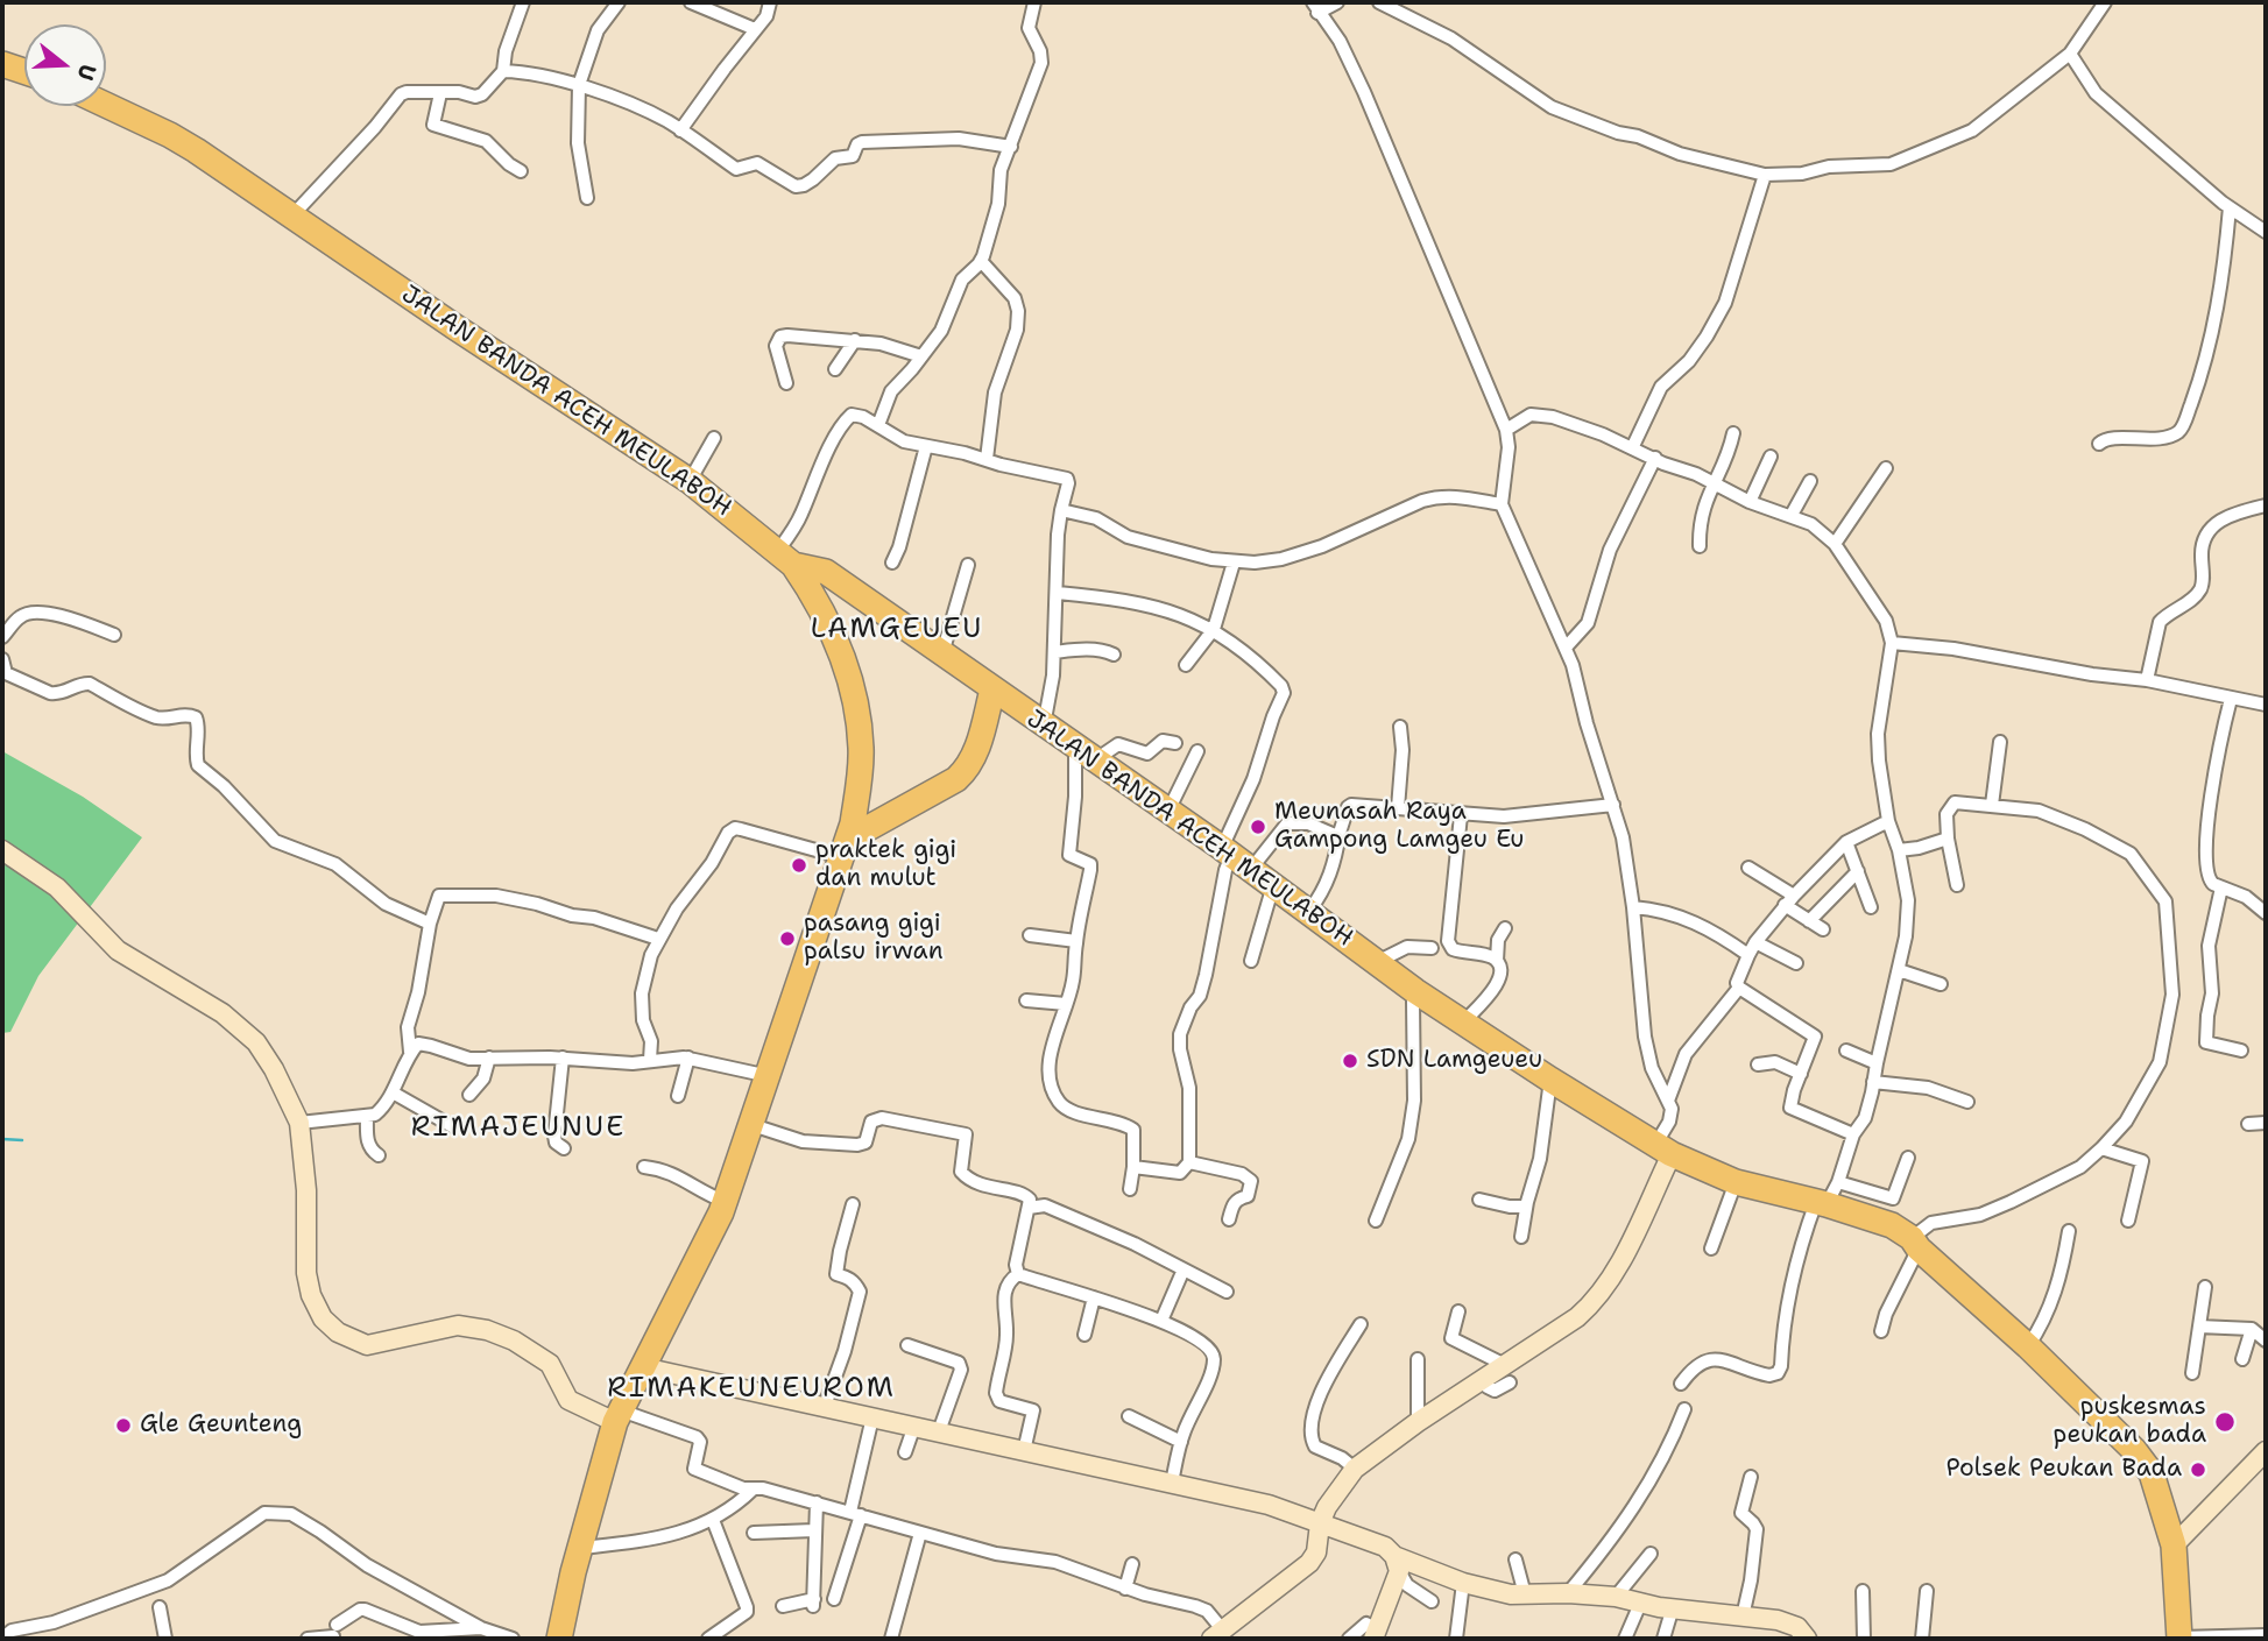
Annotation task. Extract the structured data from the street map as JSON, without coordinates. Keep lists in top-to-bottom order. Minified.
{"streets":{"highway":["JALAN BANDA ACEH MEULABOH"]},"districts":["LAMGEUEU","RIMAJEUNUE","RIMAKEUNEUROM"],"places":["Meunasah Raya Gampong Lamgeu Eu","praktek gigi dan mulut","pasang gigi palsu irwan","SDN Lamgeueu","puskesmas peukan bada","Gle Geunteng","Polsek Peukan Bada"],"north":"right"}
